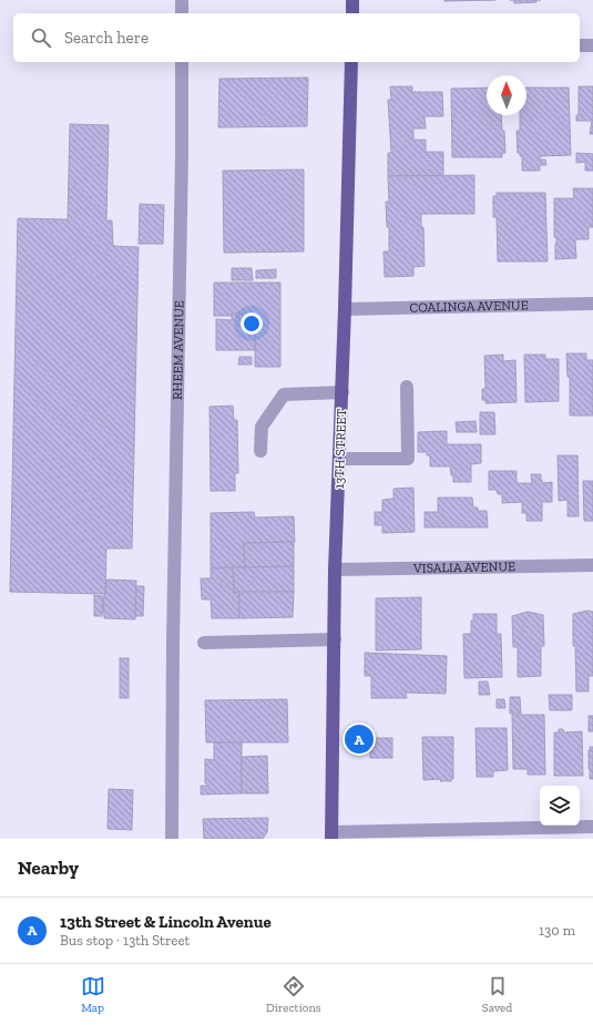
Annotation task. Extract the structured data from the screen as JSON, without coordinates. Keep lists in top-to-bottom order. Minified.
{"streets":{"main road":["13TH STREET"],"street":["COALINGA AVENUE","RHEEM AVENUE","VISALIA AVENUE"]},"crossings":[["COALINGA AVENUE","13TH STREET"],["13TH STREET","VISALIA AVENUE"]],"north":"top","page":{"search":"Search here","pins":"A","heading":"Nearby","list":[{"mark":"A","name":"13th Street & Lincoln Avenue","note":"Bus stop · 13th Street","value":"130 m"}],"nav":["Map","Directions","Saved"]}}
